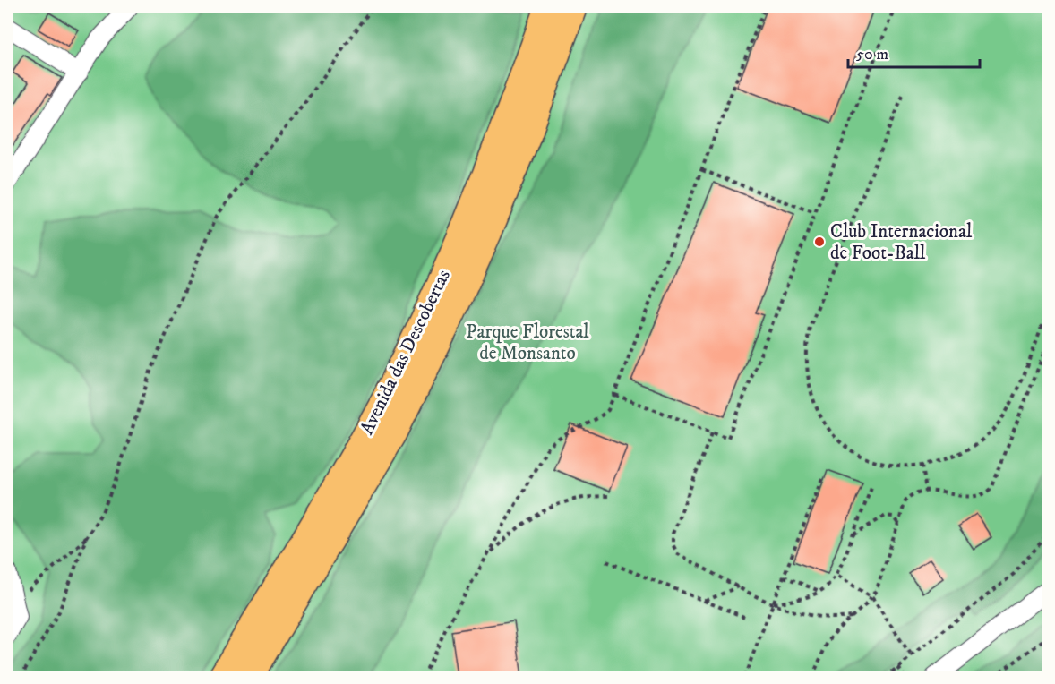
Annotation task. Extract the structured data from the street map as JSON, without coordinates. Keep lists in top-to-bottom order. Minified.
{"streets":{"main road":["Avenida das Descobertas"]},"parks":["Parque Florestal de Monsanto"],"places":["Club Internacional de Foot-Ball"],"scale_bar":"50 m"}
